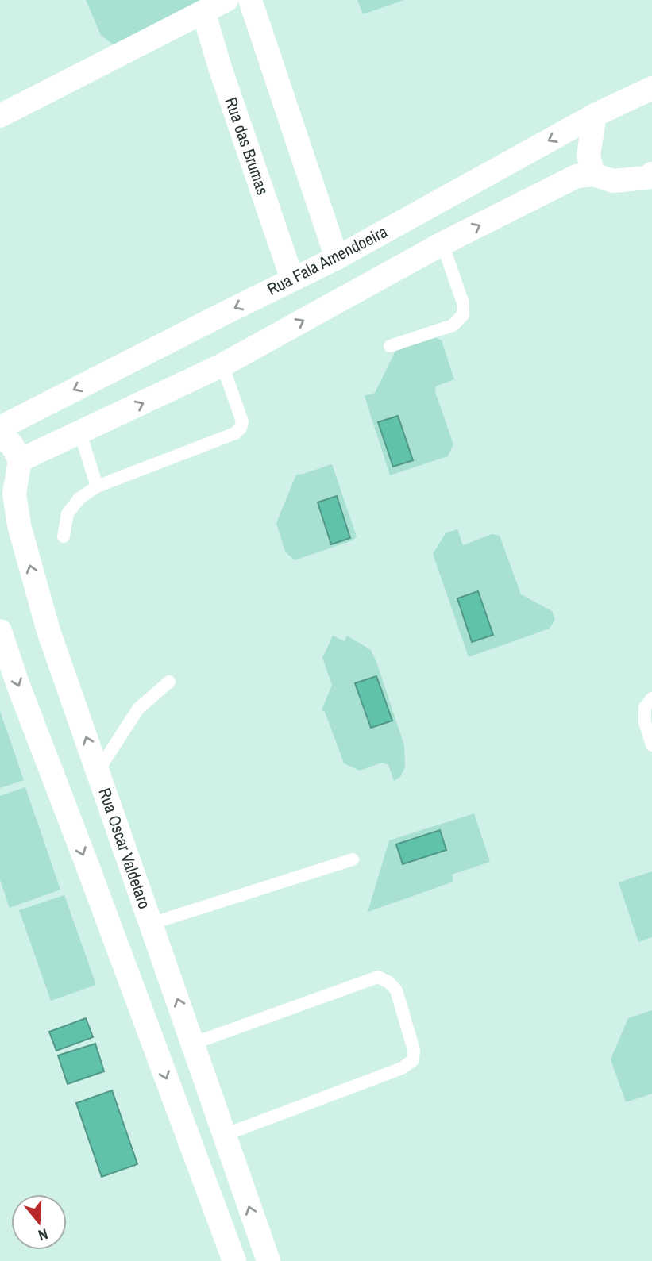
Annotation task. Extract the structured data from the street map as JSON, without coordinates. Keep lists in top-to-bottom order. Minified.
{"streets":{"street":["Rua das Brumas","Rua Fala Amendoeira","Rua Oscar Valdetaro"]},"crossings":[["Rua das Brumas","Rua Fala Amendoeira"]],"north":"bottom"}
